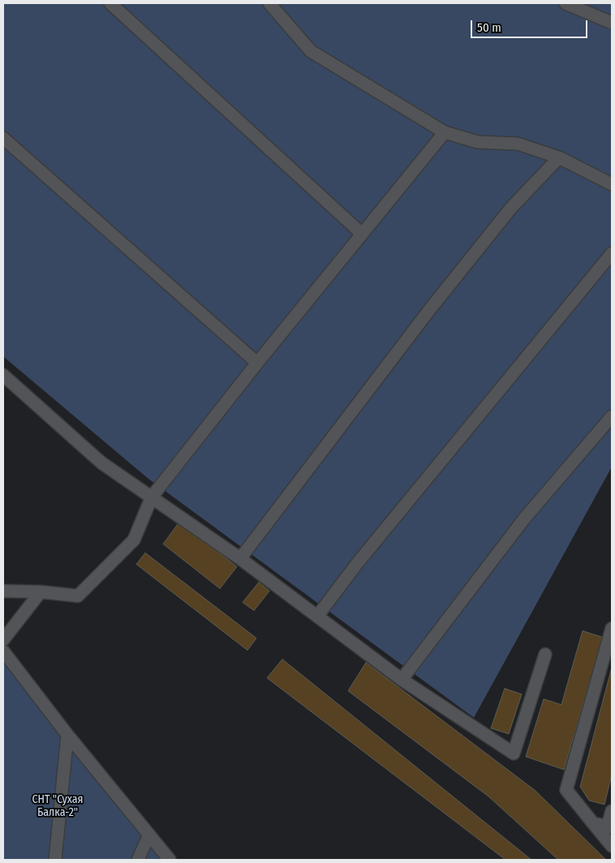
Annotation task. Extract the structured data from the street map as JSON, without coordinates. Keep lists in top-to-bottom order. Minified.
{"parks":["СНТ \"Сухая Балка-2\""],"scale_bar":"50 m"}
